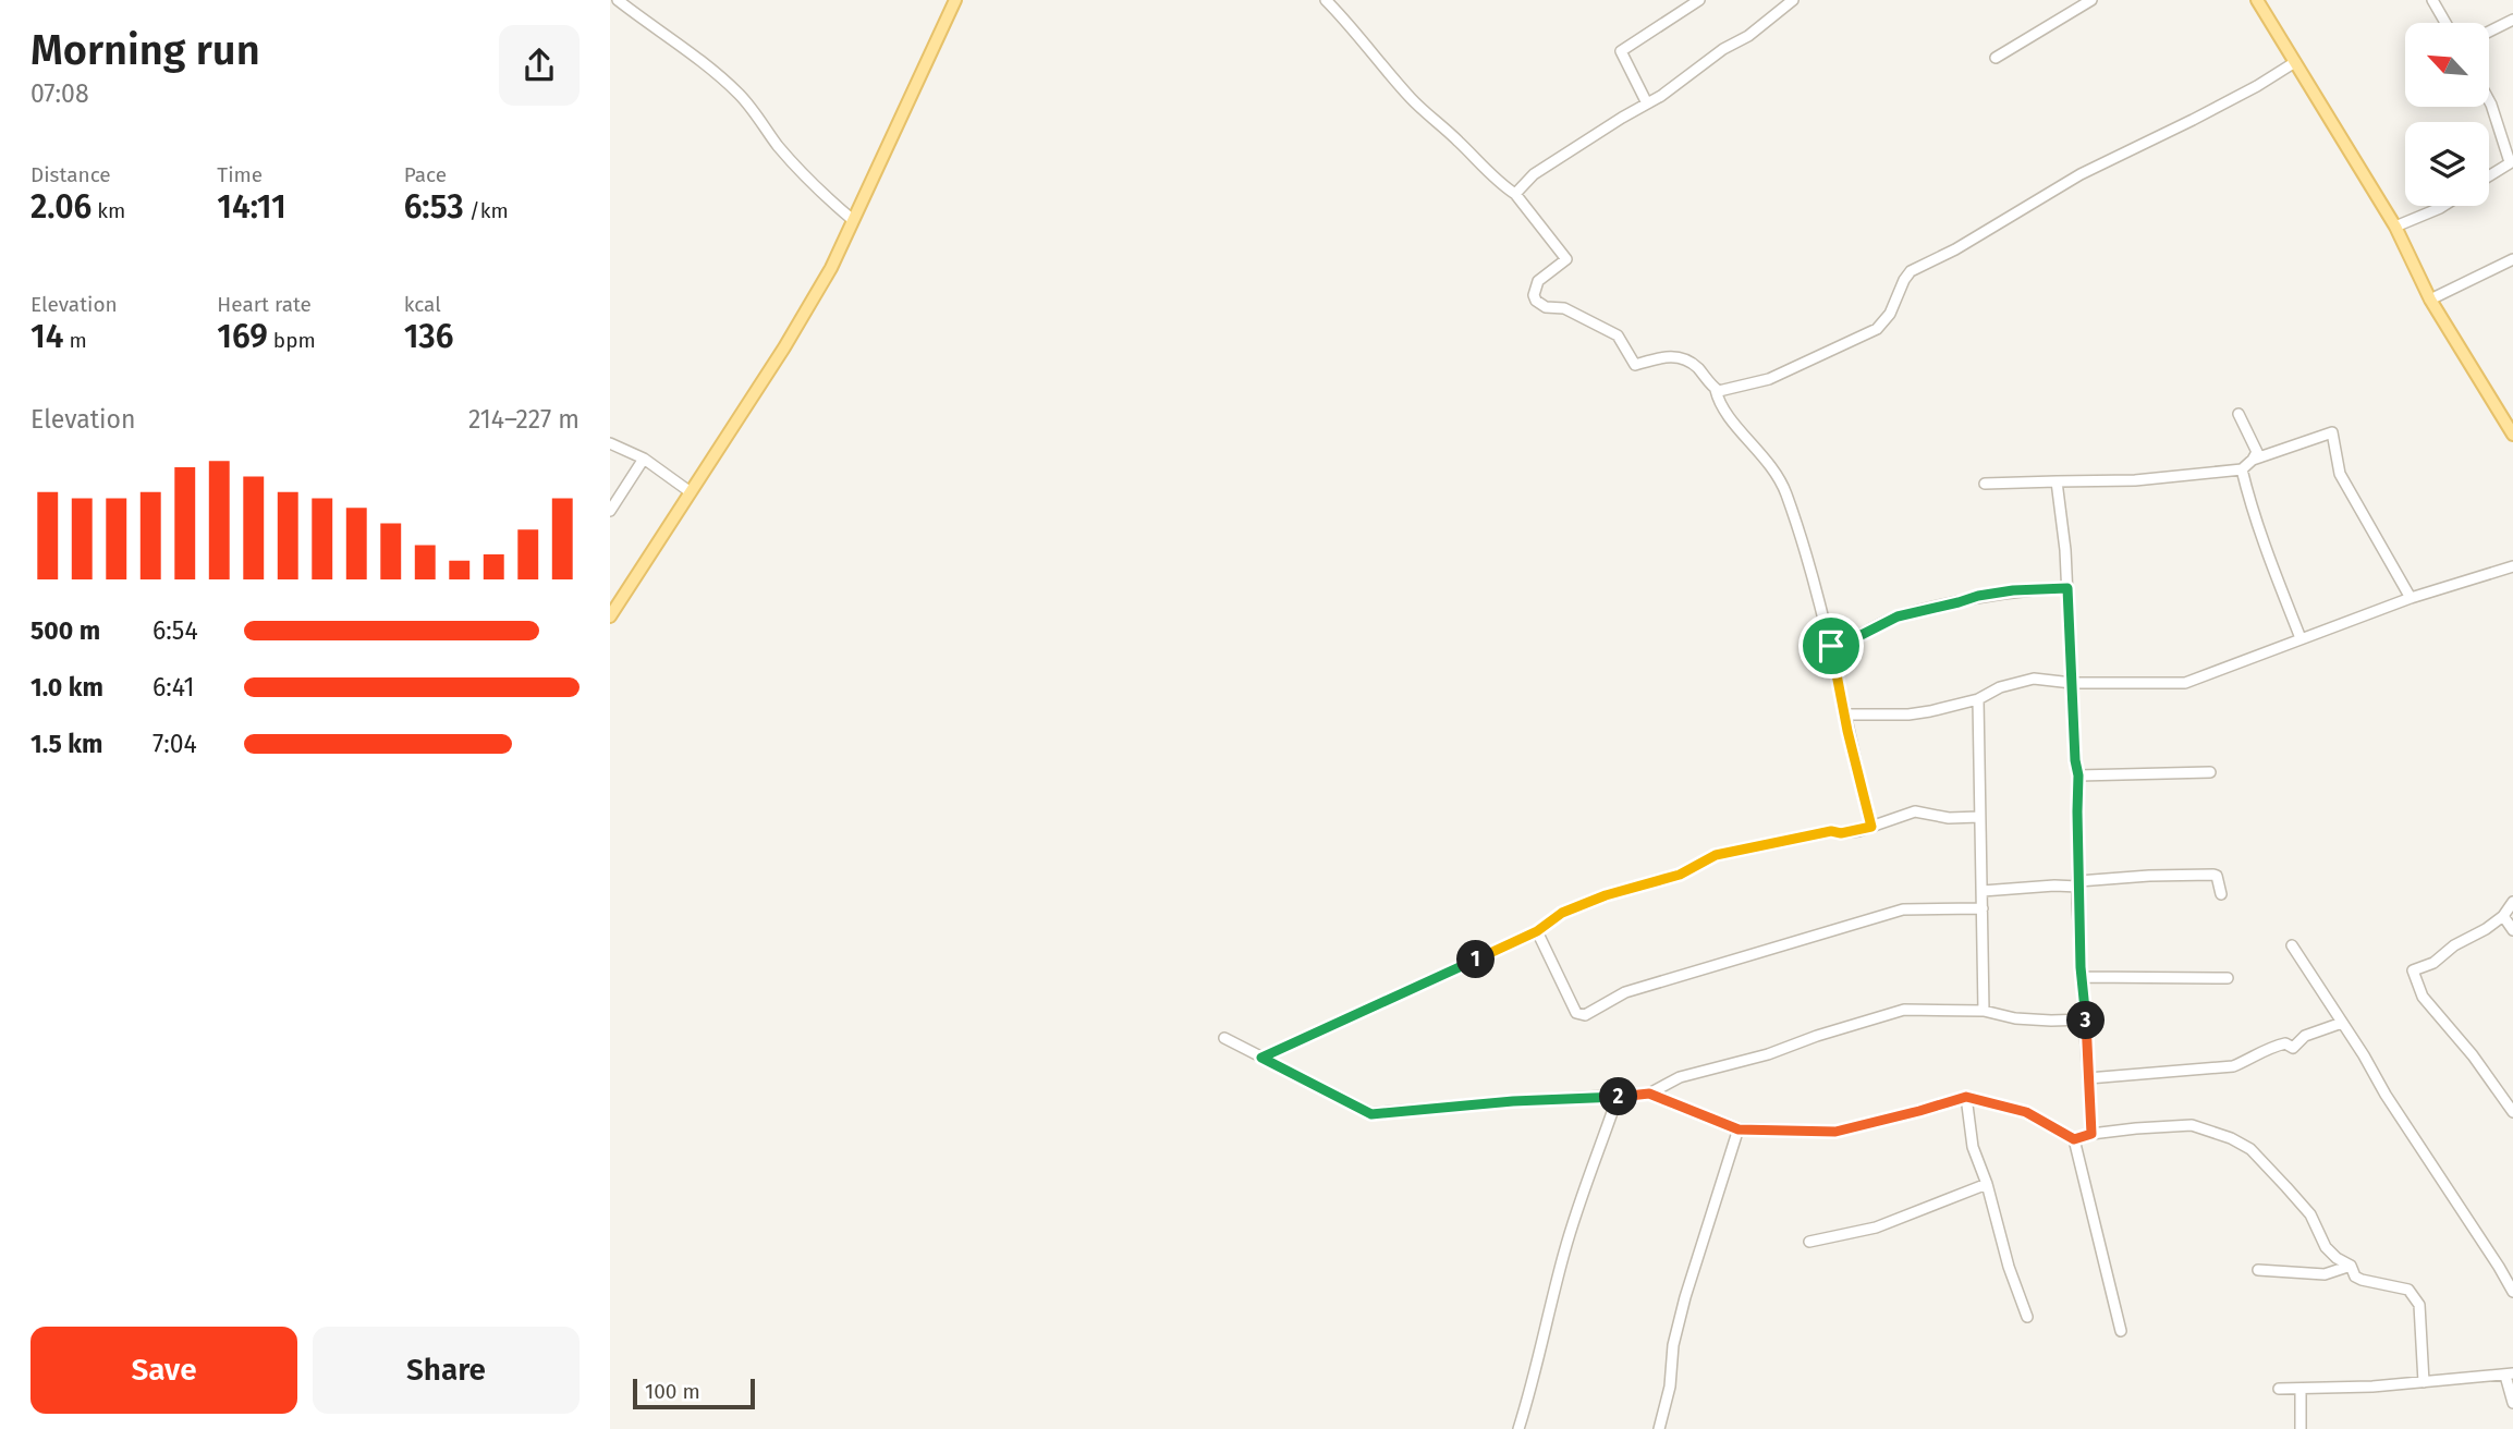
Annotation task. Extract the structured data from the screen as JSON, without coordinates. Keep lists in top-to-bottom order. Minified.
{"scale_bar":"100 m","north":"top left","page":{"heading":["Morning run","07:08"],"stats":[["Distance","2.06 km"],["Time","14:11"],["Pace","6:53 /km"],["Elevation","14 m"],["Heart rate","169 bpm"],["kcal","136"]],"chart":["Elevation","214–227 m"],"list":[{"name":"500 m","note":"6:54"},{"name":"1.0 km","note":"6:41"},{"name":"1.5 km","note":"7:04"}],"pins":["1","3","2"],"buttons":["Save","Share"],"scale":"100 m"}}
